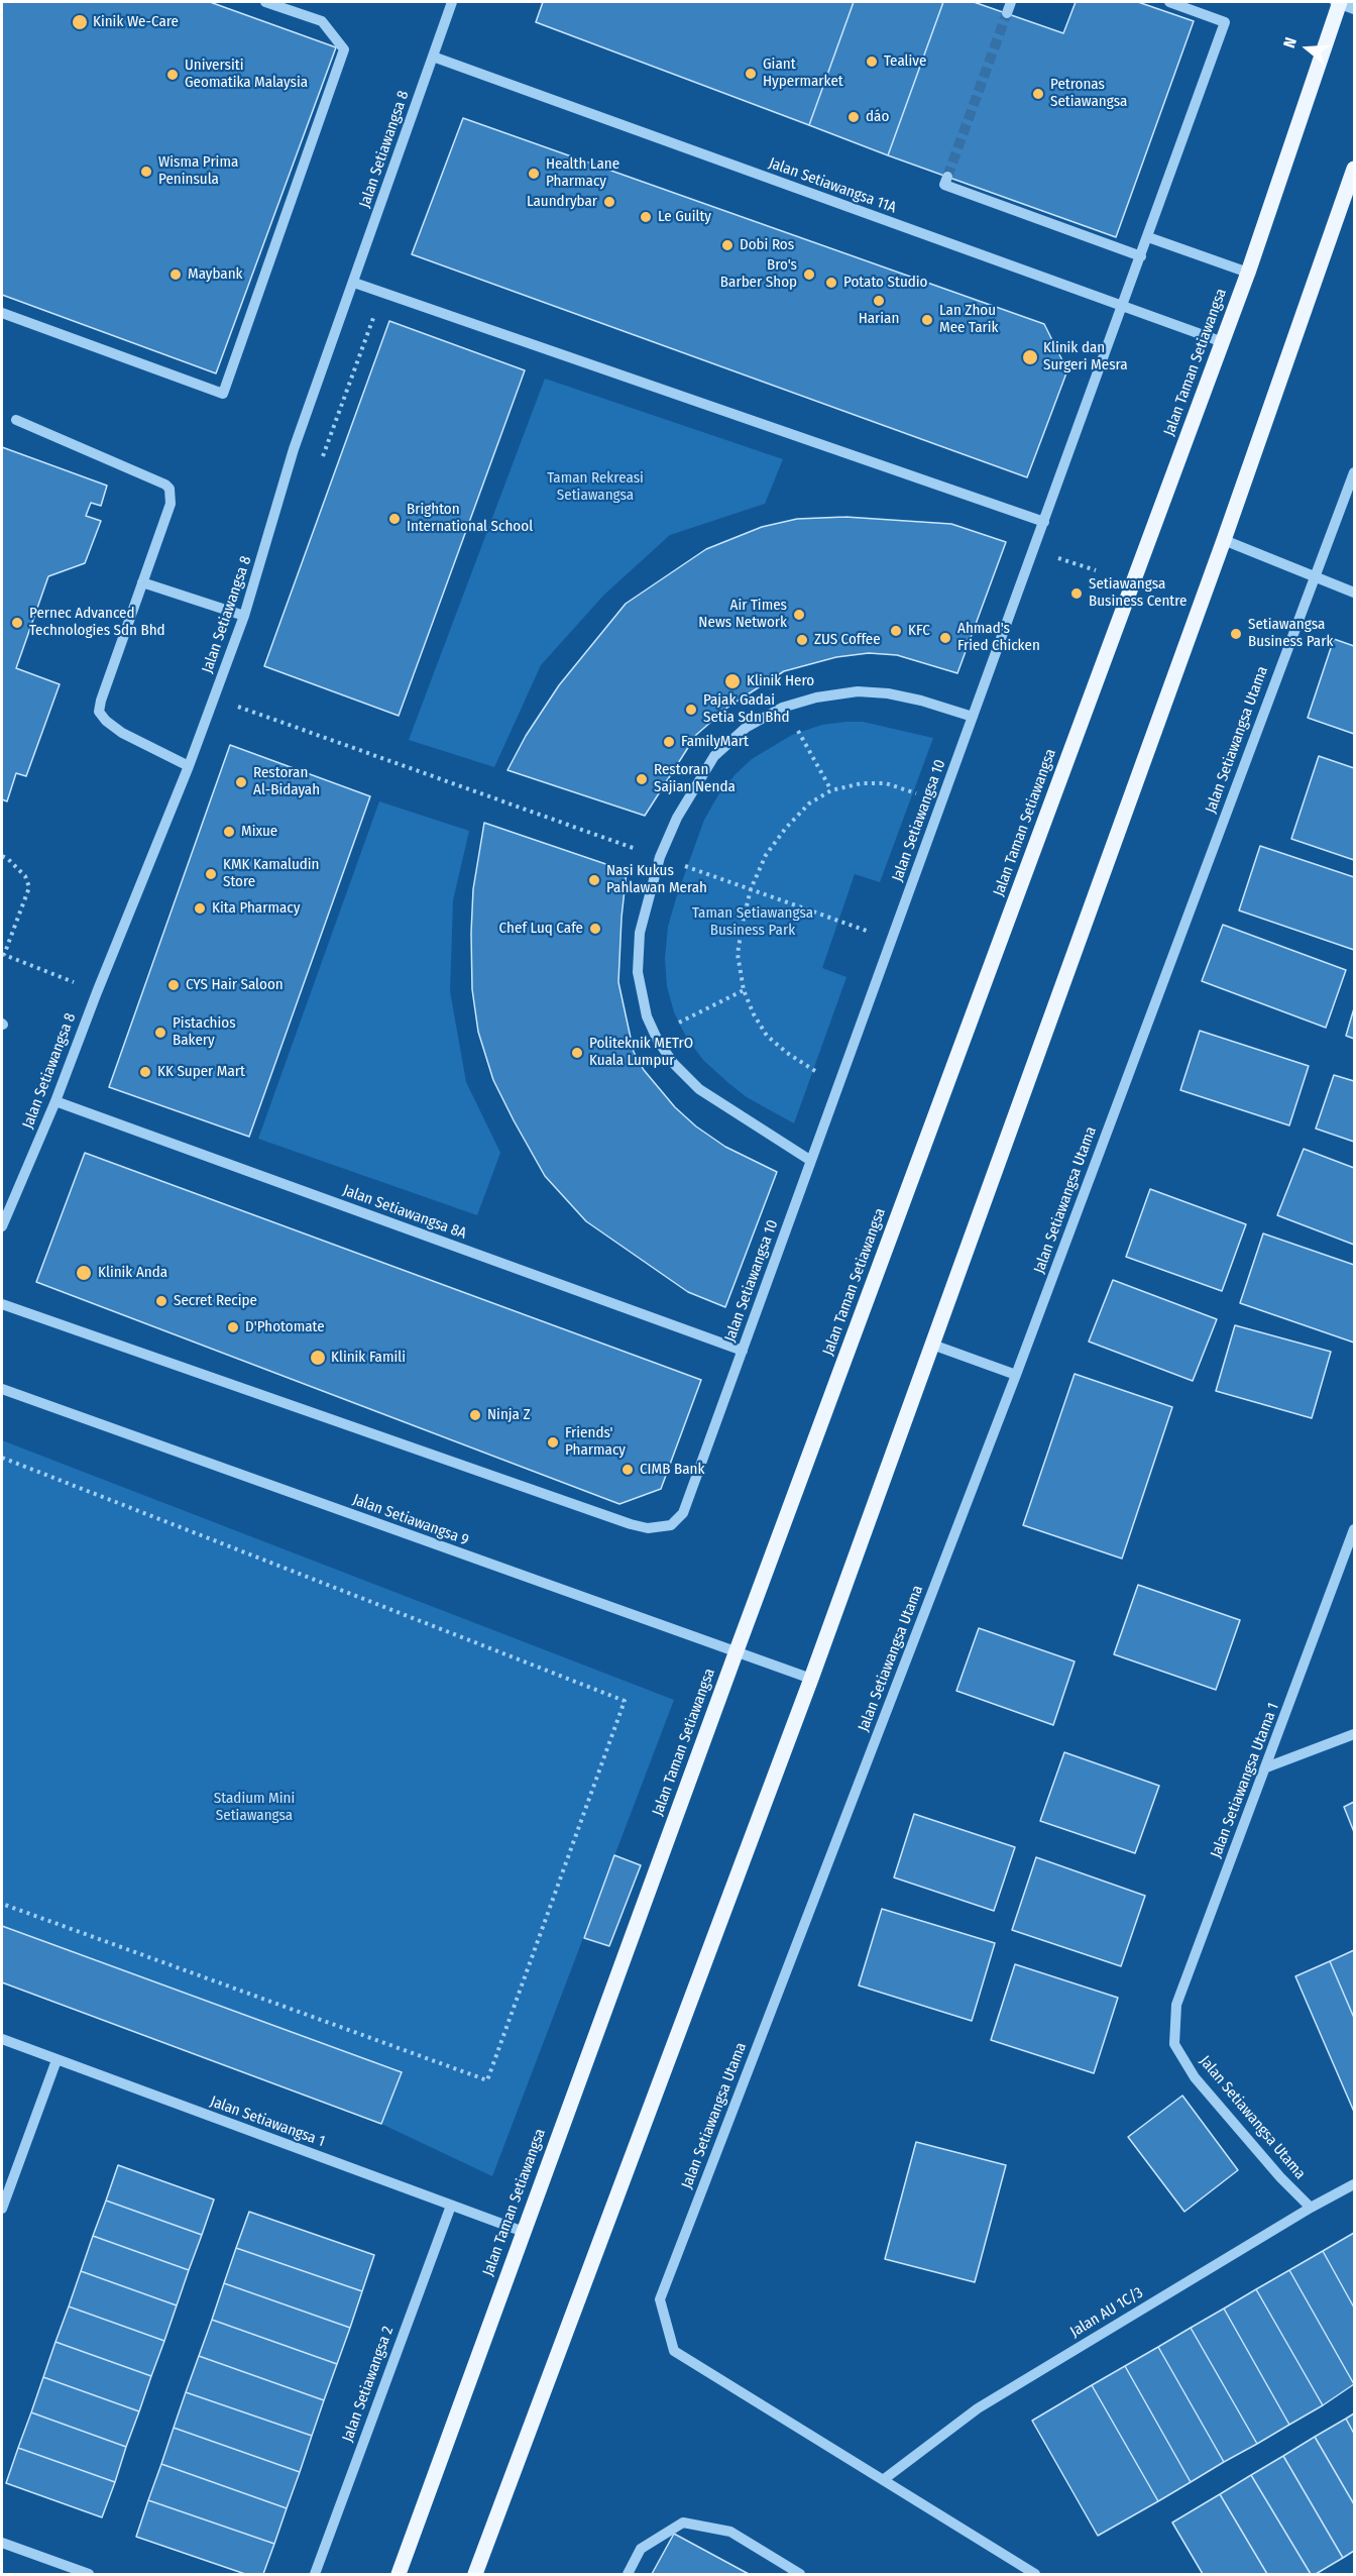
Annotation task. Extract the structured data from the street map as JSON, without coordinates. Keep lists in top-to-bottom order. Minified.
{"streets":{"main road":["Jalan Taman Setiawangsa"],"street":["Jalan Setiawangsa 8","Jalan Setiawangsa 11A","Jalan Setiawangsa Utama","Jalan Setiawangsa 10","Jalan Setiawangsa 8A","Jalan Setiawangsa 9","Jalan Setiawangsa Utama 1","Jalan Setiawangsa 1","Jalan AU 1C/3","Jalan Setiawangsa 2"]},"crossings":[["Jalan Setiawangsa 8","Jalan Setiawangsa 11A"],["Jalan Setiawangsa 8","Jalan Setiawangsa 8A"],["Jalan Setiawangsa 11A","Jalan Taman Setiawangsa"],["Jalan Setiawangsa 11A","Jalan Setiawangsa 10"],["Jalan Taman Setiawangsa","Jalan Setiawangsa 9"],["Jalan Taman Setiawangsa","Jalan Setiawangsa 1"],["Jalan Setiawangsa Utama","Jalan Setiawangsa Utama 1"],["Jalan Setiawangsa Utama","Jalan AU 1C/3"],["Jalan Setiawangsa 10","Jalan Setiawangsa 8A"],["Jalan Setiawangsa 1","Jalan Setiawangsa 2"]],"parks":["Taman Rekreasi Setiawangsa","Taman Setiawangsa Business Park","Stadium Mini Setiawangsa"],"places":["Kinik We-Care","Tealive","Giant Hypermarket","Universiti Geomatika Malaysia","Petronas Setiawangsa","dáo","Wisma Prima Peninsula","Health Lane Pharmacy","Laundrybar","Le Guilty","Dobi Ros","Maybank","Bro's Barber Shop","Potato Studio","Harian","Lan Zhou Mee Tarik","Klinik dan Surgeri Mesra","Brighton International School","Setiawangsa Business Centre","Air Times News Network","Pernec Advanced Technologies Sdn Bhd","KFC","Setiawangsa Business Park","Ahmad's Fried Chicken","ZUS Coffee","Klinik Hero","Pajak Gadai Setia Sdn Bhd","FamilyMart","Restoran Sajian Nenda","Restoran Al-Bidayah","Mixue","KMK Kamaludin Store","Nasi Kukus Pahlawan Merah","Kita Pharmacy","Chef Luq Cafe","CYS Hair Saloon","Pistachios Bakery","Politeknik METrO Kuala Lumpur","KK Super Mart","Klinik Anda","Secret Recipe","D'Photomate","Klinik Famili","Ninja Z","Friends' Pharmacy","CIMB Bank"],"north":"left"}
